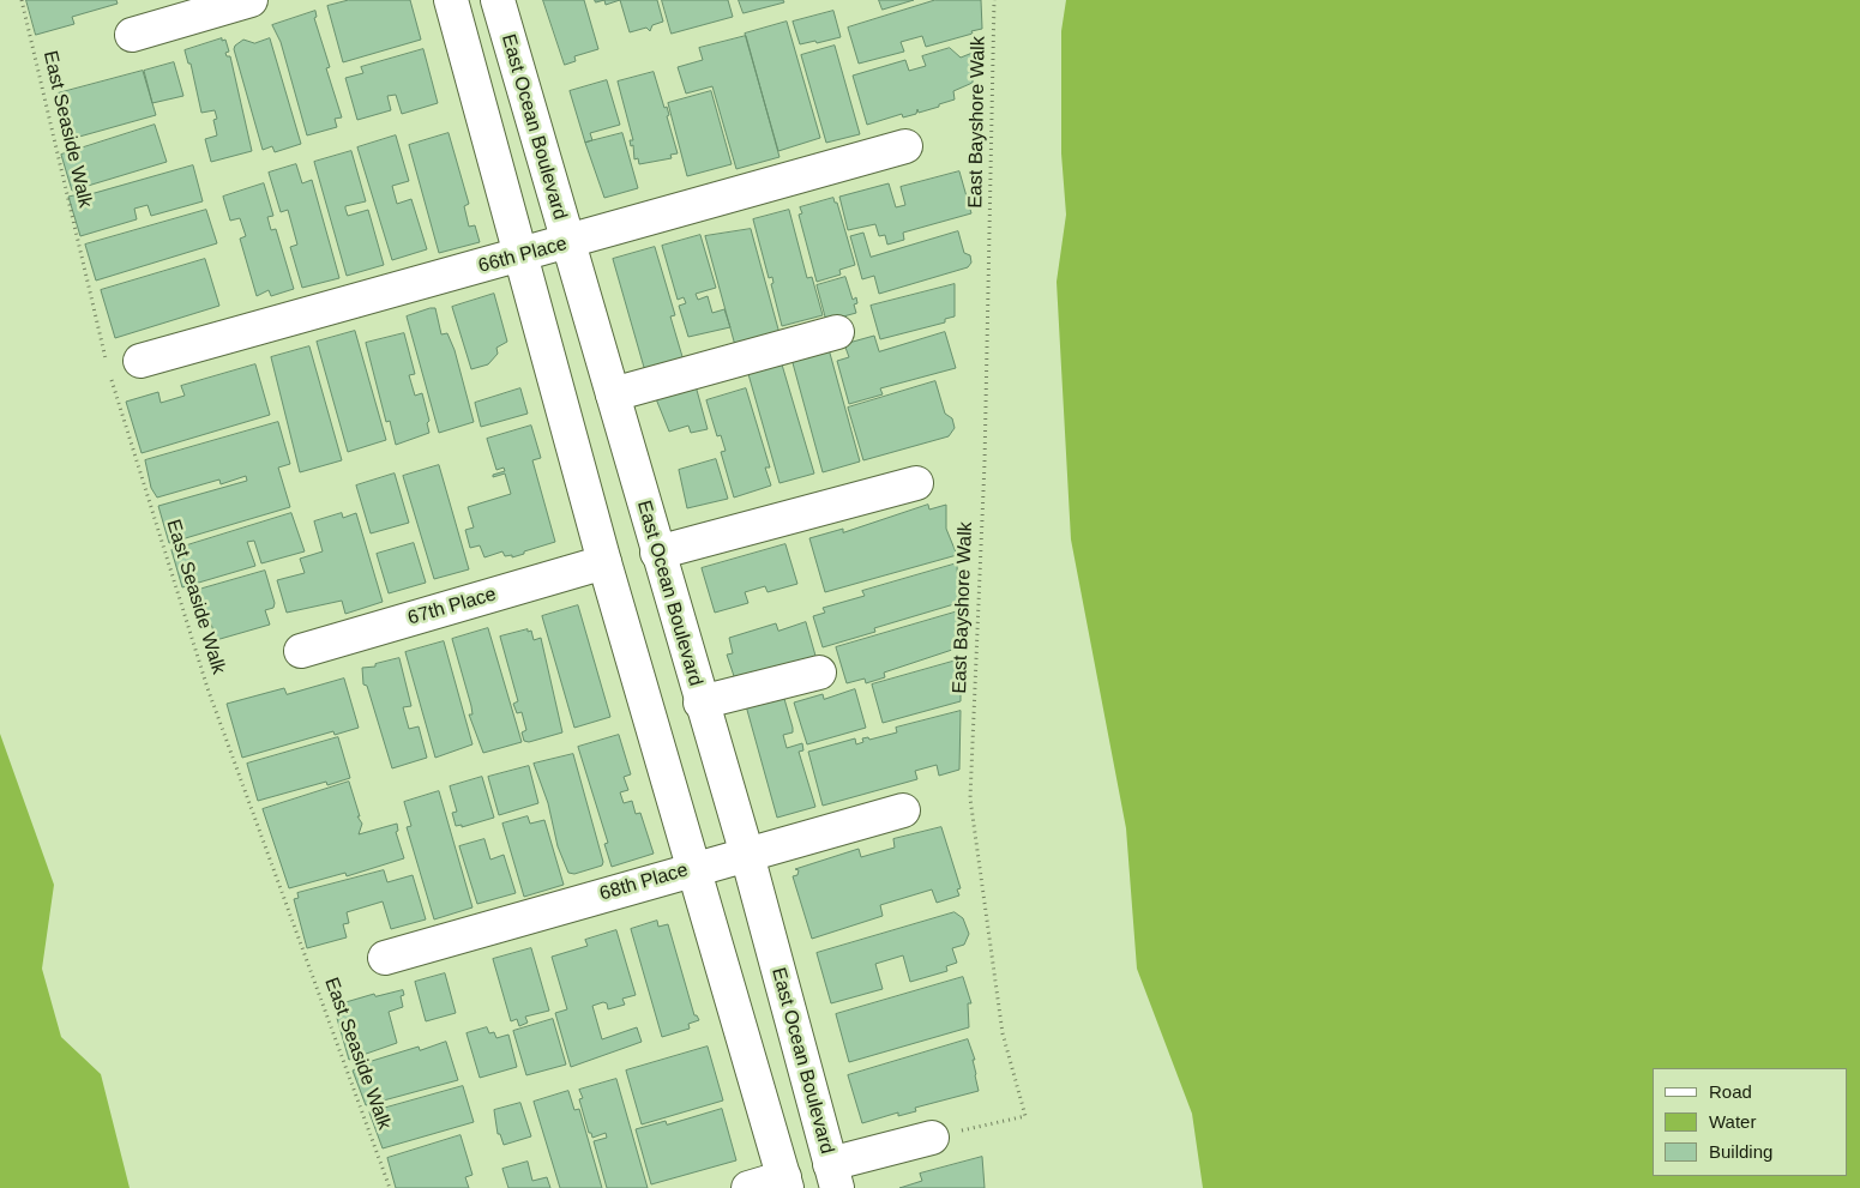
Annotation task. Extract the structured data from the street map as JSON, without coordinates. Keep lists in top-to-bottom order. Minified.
{"streets":{"main road":["East Ocean Boulevard","66th Place","67th Place","68th Place"],"path":["East Bayshore Walk","East Seaside Walk"]},"crossings":[["East Ocean Boulevard","66th Place"],["East Ocean Boulevard","68th Place"]],"legend":["Road","Water","Building"]}
